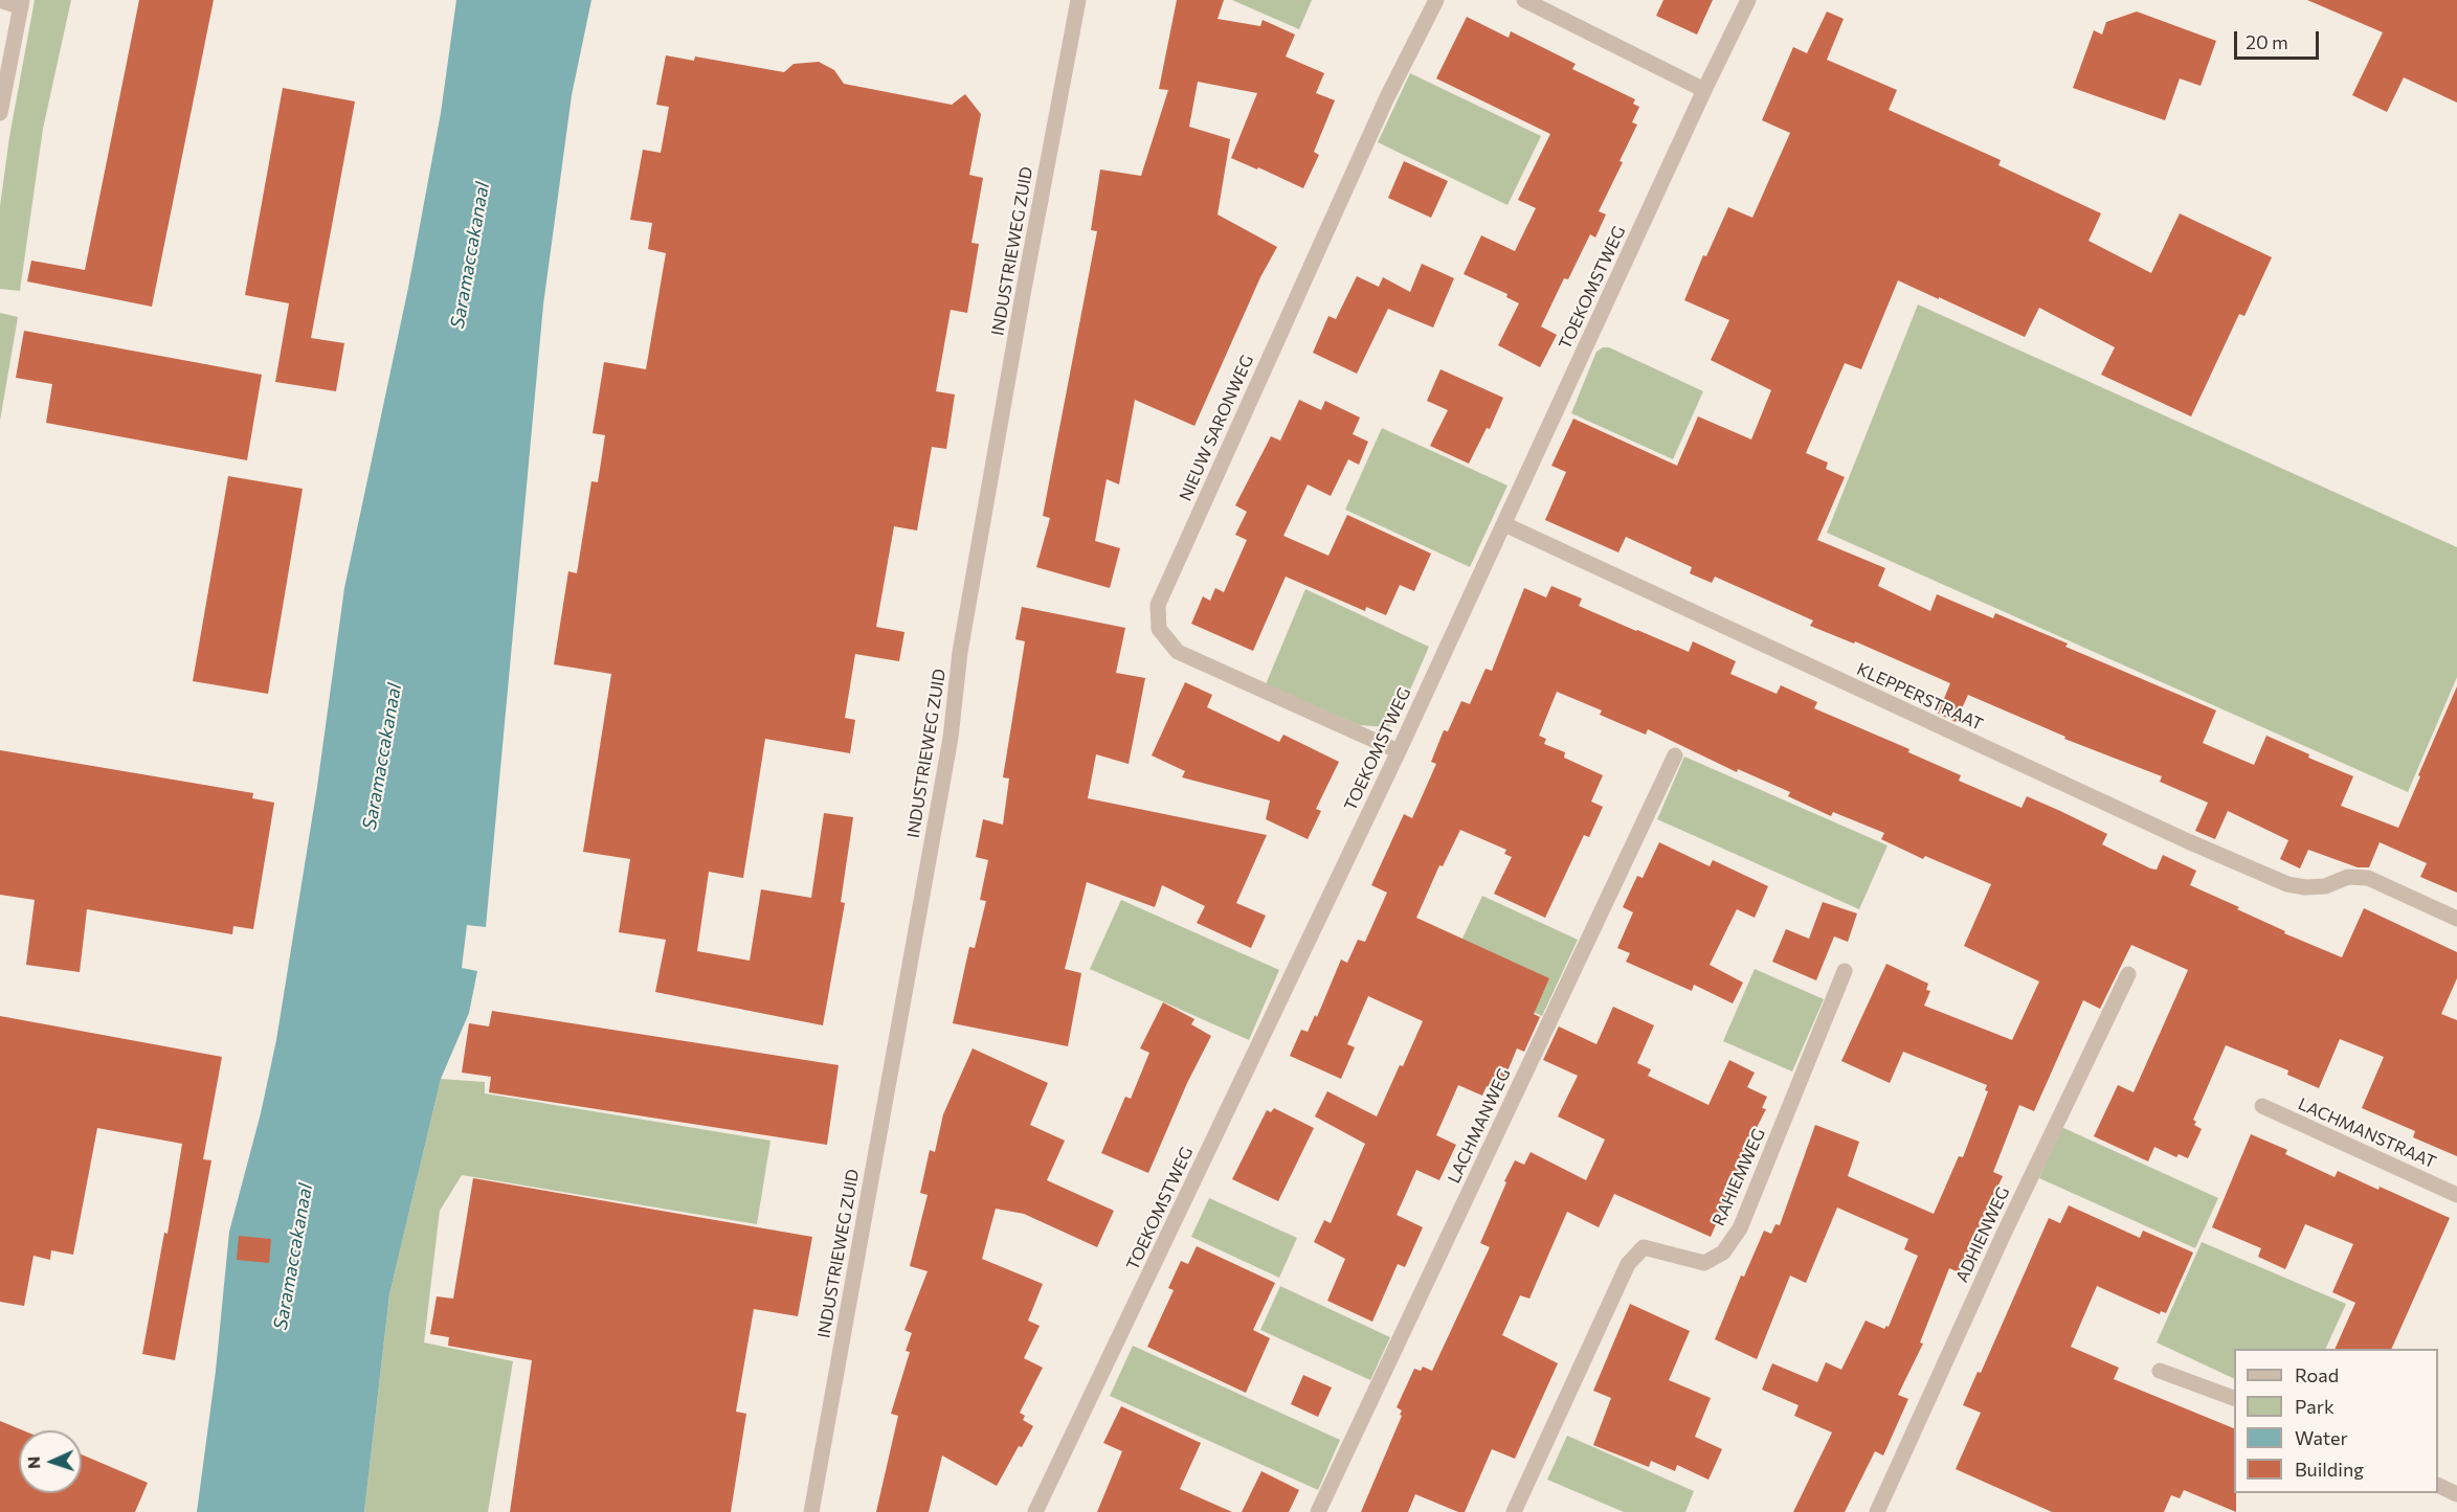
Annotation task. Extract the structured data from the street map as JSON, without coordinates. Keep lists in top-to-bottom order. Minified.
{"streets":{"street":["INDUSTRIEWEG ZUID","TOEKOMSTWEG","NIEUW SARONWEG","KLEPPERSTRAAT","LACHMANWEG","LACHMANSTRAAT","RAHIEMWEG","ADHIENWEG"]},"crossings":[["TOEKOMSTWEG","NIEUW SARONWEG"],["TOEKOMSTWEG","KLEPPERSTRAAT"]],"water":["Saramaccakanaal"],"legend":["Road","Park","Water","Building"],"scale_bar":"20 m","north":"left"}
